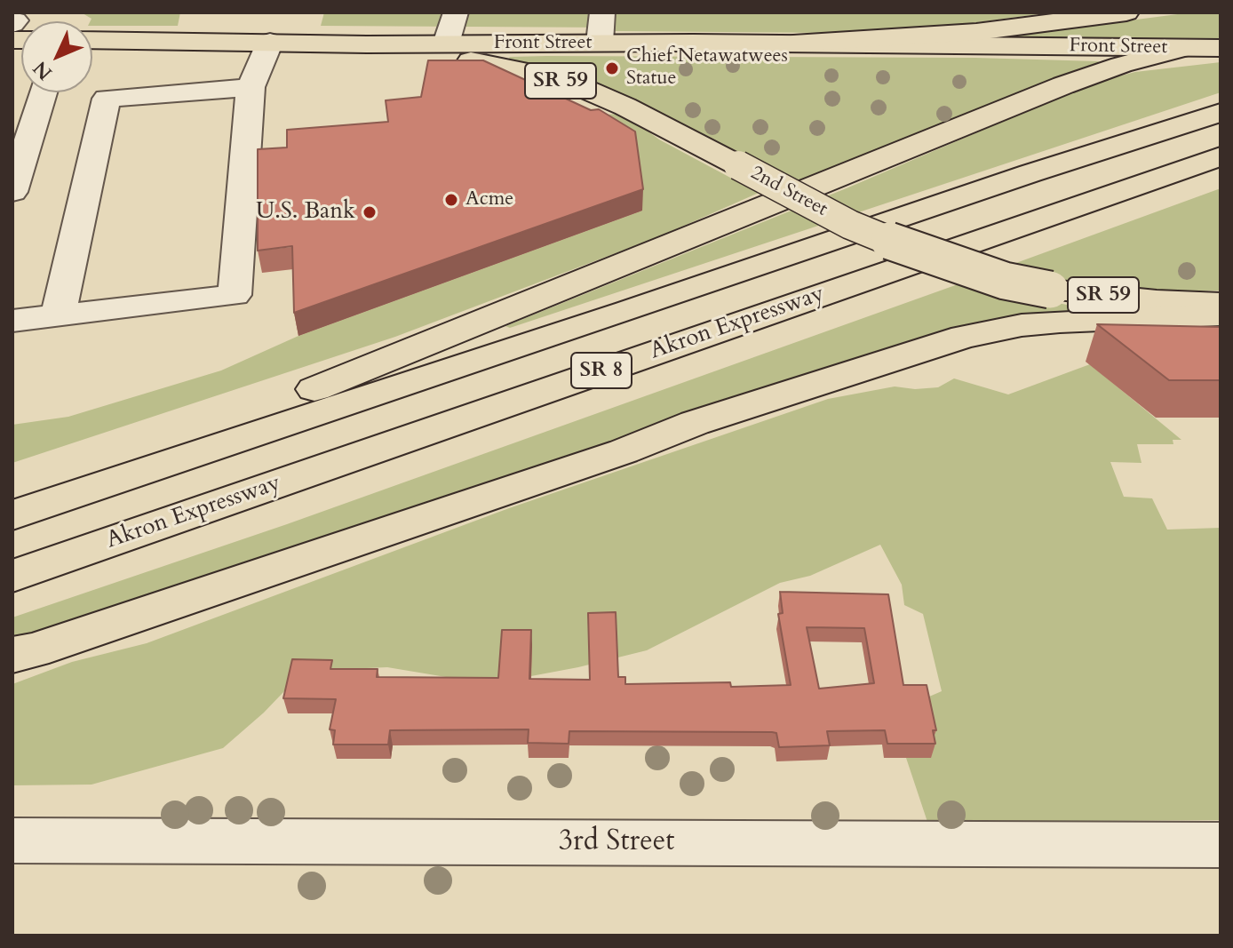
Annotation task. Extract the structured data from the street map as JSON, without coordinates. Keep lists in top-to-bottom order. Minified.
{"streets":{"main road":["Front Street","SR 59","2nd Street","Akron Expressway","SR 8"],"street":["3rd Street"]},"crossings":[["Front Street","2nd Street"]],"places":["Chief Netawatwees Statue","Acme","U.S. Bank"],"north":"bottom left"}
